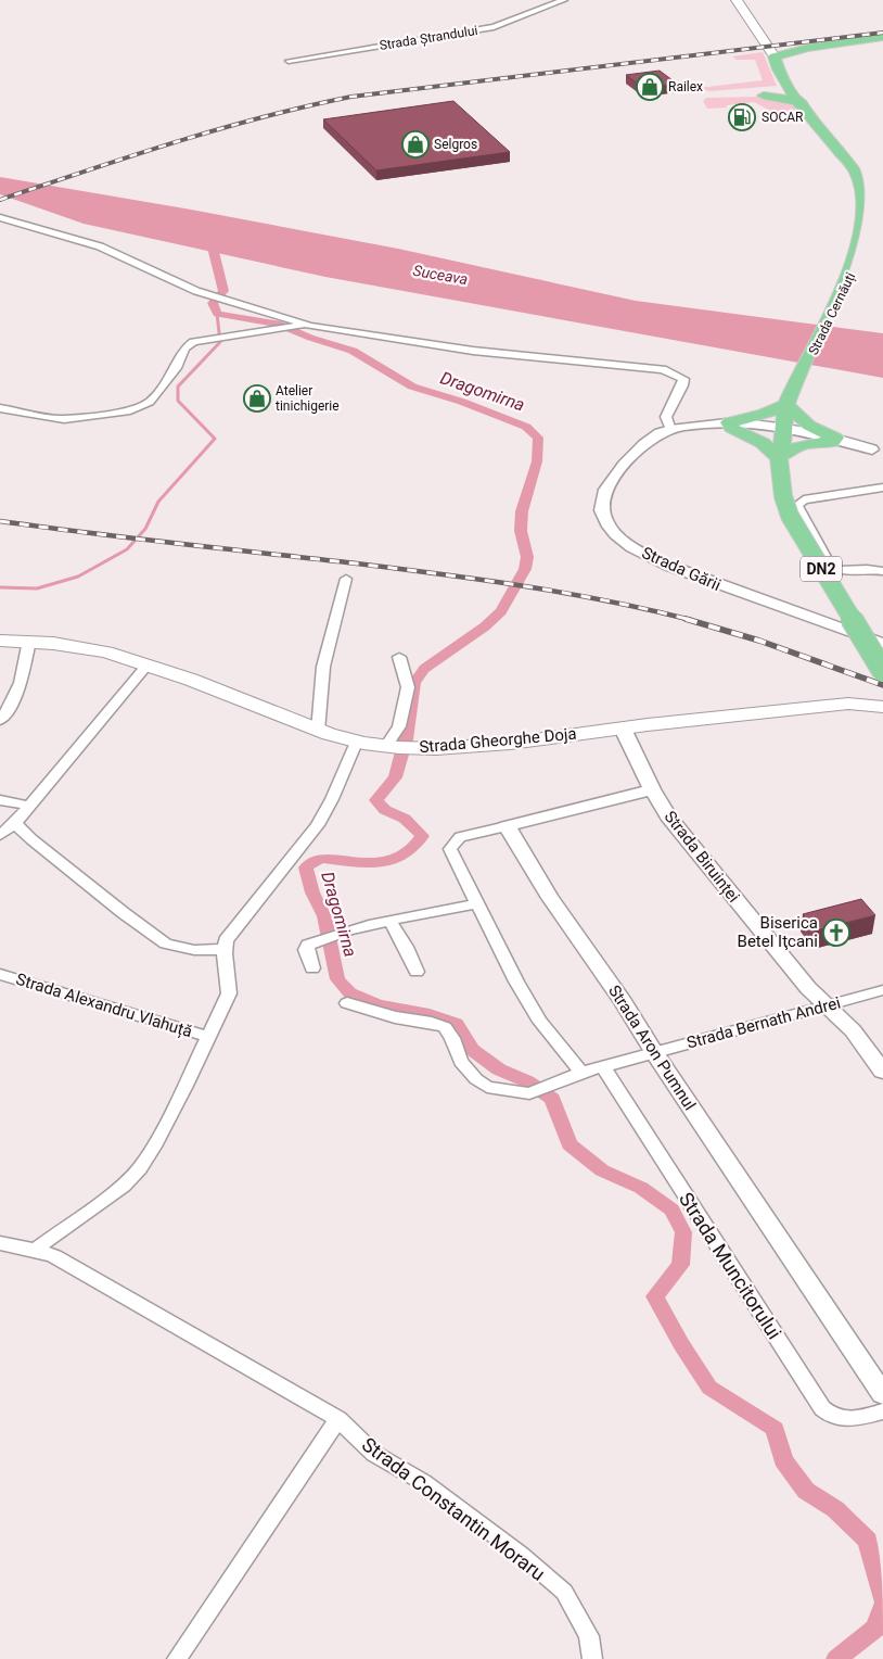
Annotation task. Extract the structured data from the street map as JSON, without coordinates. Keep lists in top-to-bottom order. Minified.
{"streets":{"main road":["Strada Cernăuți","DN2","Strada Gheorghe Doja"],"street":["Strada Ștrandului","Strada Gării","Strada Biruinței","Strada Alexandru Vlahuță","Strada Bernath Andrei","Strada Aron Pumnul","Strada Muncitorului","Strada Constantin Moraru"]},"crossings":[["Strada Cernăuți","DN2"],["Strada Gării","DN2"],["Strada Gheorghe Doja","Strada Biruinței"],["Strada Biruinței","Strada Bernath Andrei"],["Strada Bernath Andrei","Strada Aron Pumnul"],["Strada Bernath Andrei","Strada Muncitorului"]],"water":["Suceava","Dragomirna"],"places":{"shop":["Railex","Selgros","Atelier tinichigerie"],"fuel station":["SOCAR"],"church":["Biserica Betel Iţcani"]}}
